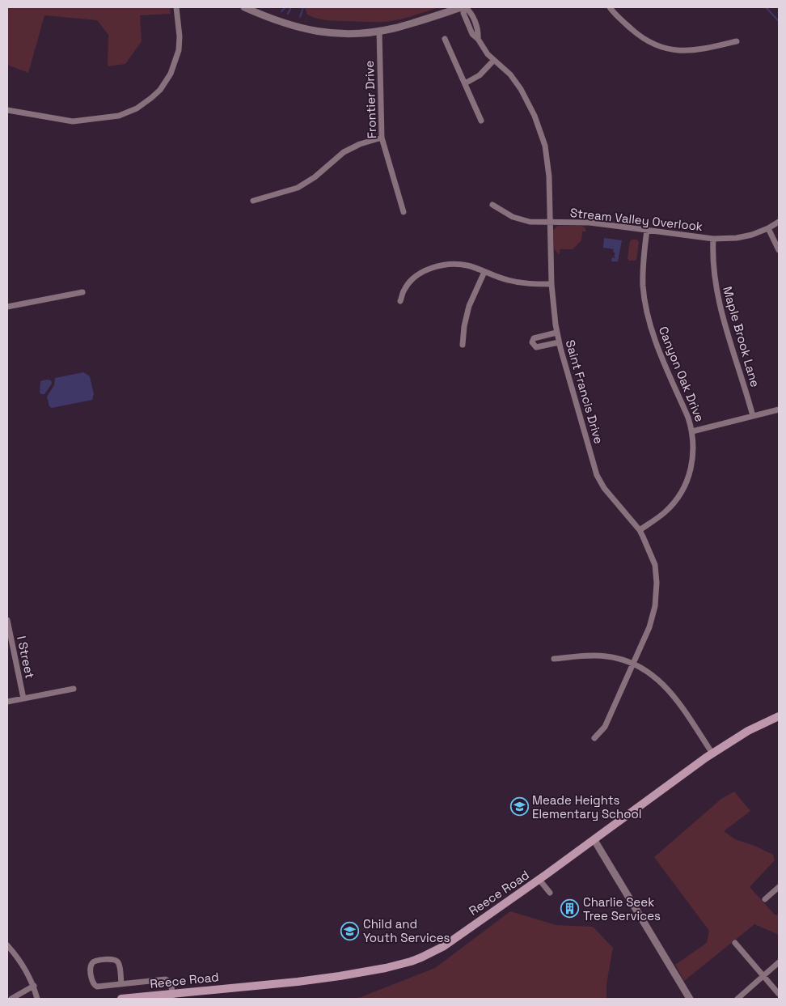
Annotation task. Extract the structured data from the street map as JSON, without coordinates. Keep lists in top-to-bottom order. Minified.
{"streets":{"main road":["Reece Road"],"street":["Frontier Drive","Stream Valley Overlook","Maple Brook Lane","Canyon Oak Drive","Saint Francis Drive","I Street"]},"crossings":[["Stream Valley Overlook","Maple Brook Lane"],["Stream Valley Overlook","Canyon Oak Drive"],["Stream Valley Overlook","Saint Francis Drive"],["Canyon Oak Drive","Saint Francis Drive"]],"places":{"school or university":["Meade Heights Elementary School","Child and Youth Services"],"building":["Charlie Seek Tree Services"]}}
